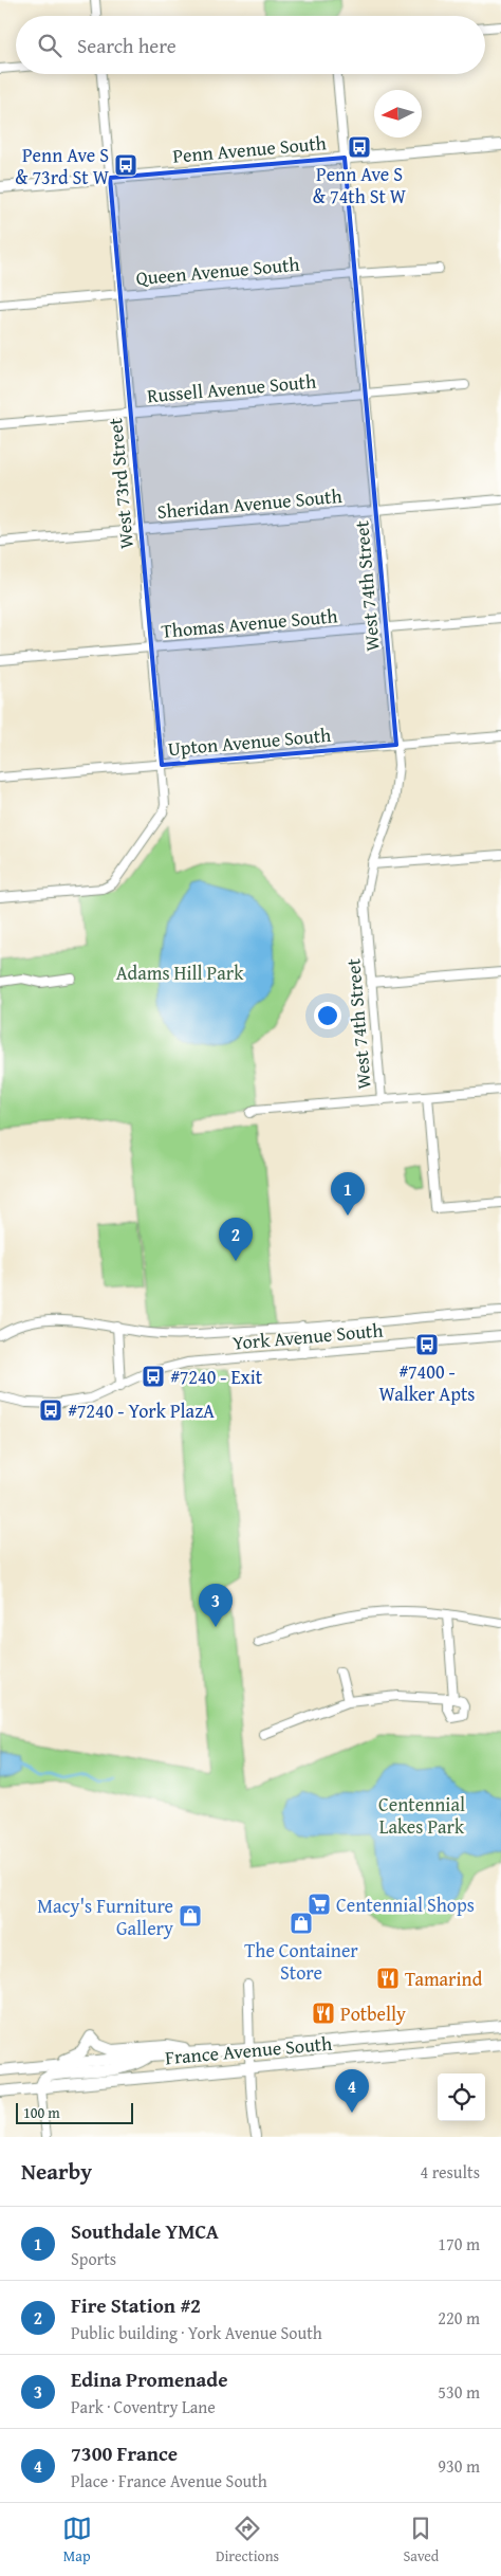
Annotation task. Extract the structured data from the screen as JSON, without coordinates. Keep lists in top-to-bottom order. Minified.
{"streets":{"main road":["Penn Avenue South","France Avenue South"],"street":["Queen Avenue South","Russell Avenue South","West 73rd Street","Sheridan Avenue South","West 74th Street","Thomas Avenue South","Upton Avenue South","York Avenue South"]},"crossings":[["Penn Avenue South","West 73rd Street"],["Penn Avenue South","West 74th Street"],["Queen Avenue South","West 73rd Street"],["Queen Avenue South","West 74th Street"],["Russell Avenue South","West 73rd Street"],["Russell Avenue South","West 74th Street"],["West 73rd Street","Sheridan Avenue South"],["West 73rd Street","Thomas Avenue South"],["West 73rd Street","Upton Avenue South"],["Sheridan Avenue South","West 74th Street"],["West 74th Street","Thomas Avenue South"],["West 74th Street","Upton Avenue South"]],"parks":["Adams Hill Park","Centennial Lakes Park"],"places":{"bus stop":["Penn Ave S & 74th St W","Penn Ave S & 73rd St W","#7400 - Walker Apts","#7240 - Exit","#7240 - York PlazA"],"supermarket":["Centennial Shops"],"shop":["Macy's Furniture Gallery","The Container Store"],"restaurant":["Tamarind","Potbelly"]},"scale_bar":"100 m","north":"left","page":{"search":"Search here","pins":["1","2","3","4"],"scale":"100 m","heading":["Nearby","4 results"],"list":[{"mark":"1","name":"Southdale YMCA","note":"Sports","value":"170 m"},{"mark":"2","name":"Fire Station #2","note":"Public building · York Avenue South","value":"220 m"},{"mark":"3","name":"Edina Promenade","note":"Park · Coventry Lane","value":"530 m"},{"mark":"4","name":"7300 France","note":"Place · France Avenue South","value":"930 m"}],"nav":["Map","Directions","Saved"]}}
